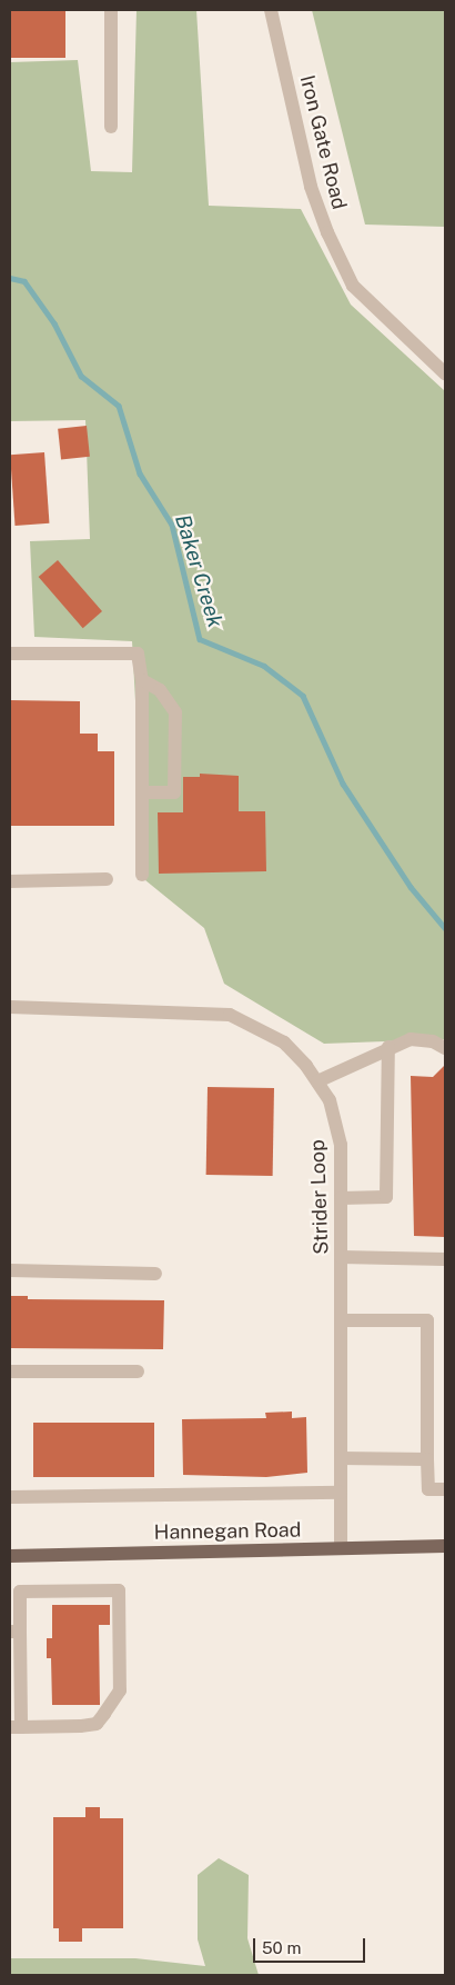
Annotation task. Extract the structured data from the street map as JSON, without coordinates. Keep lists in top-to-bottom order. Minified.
{"streets":{"main road":["Hannegan Road"],"street":["Iron Gate Road","Strider Loop"]},"crossings":[["Strider Loop","Hannegan Road"]],"water":["Baker Creek"],"scale_bar":"50 m"}
